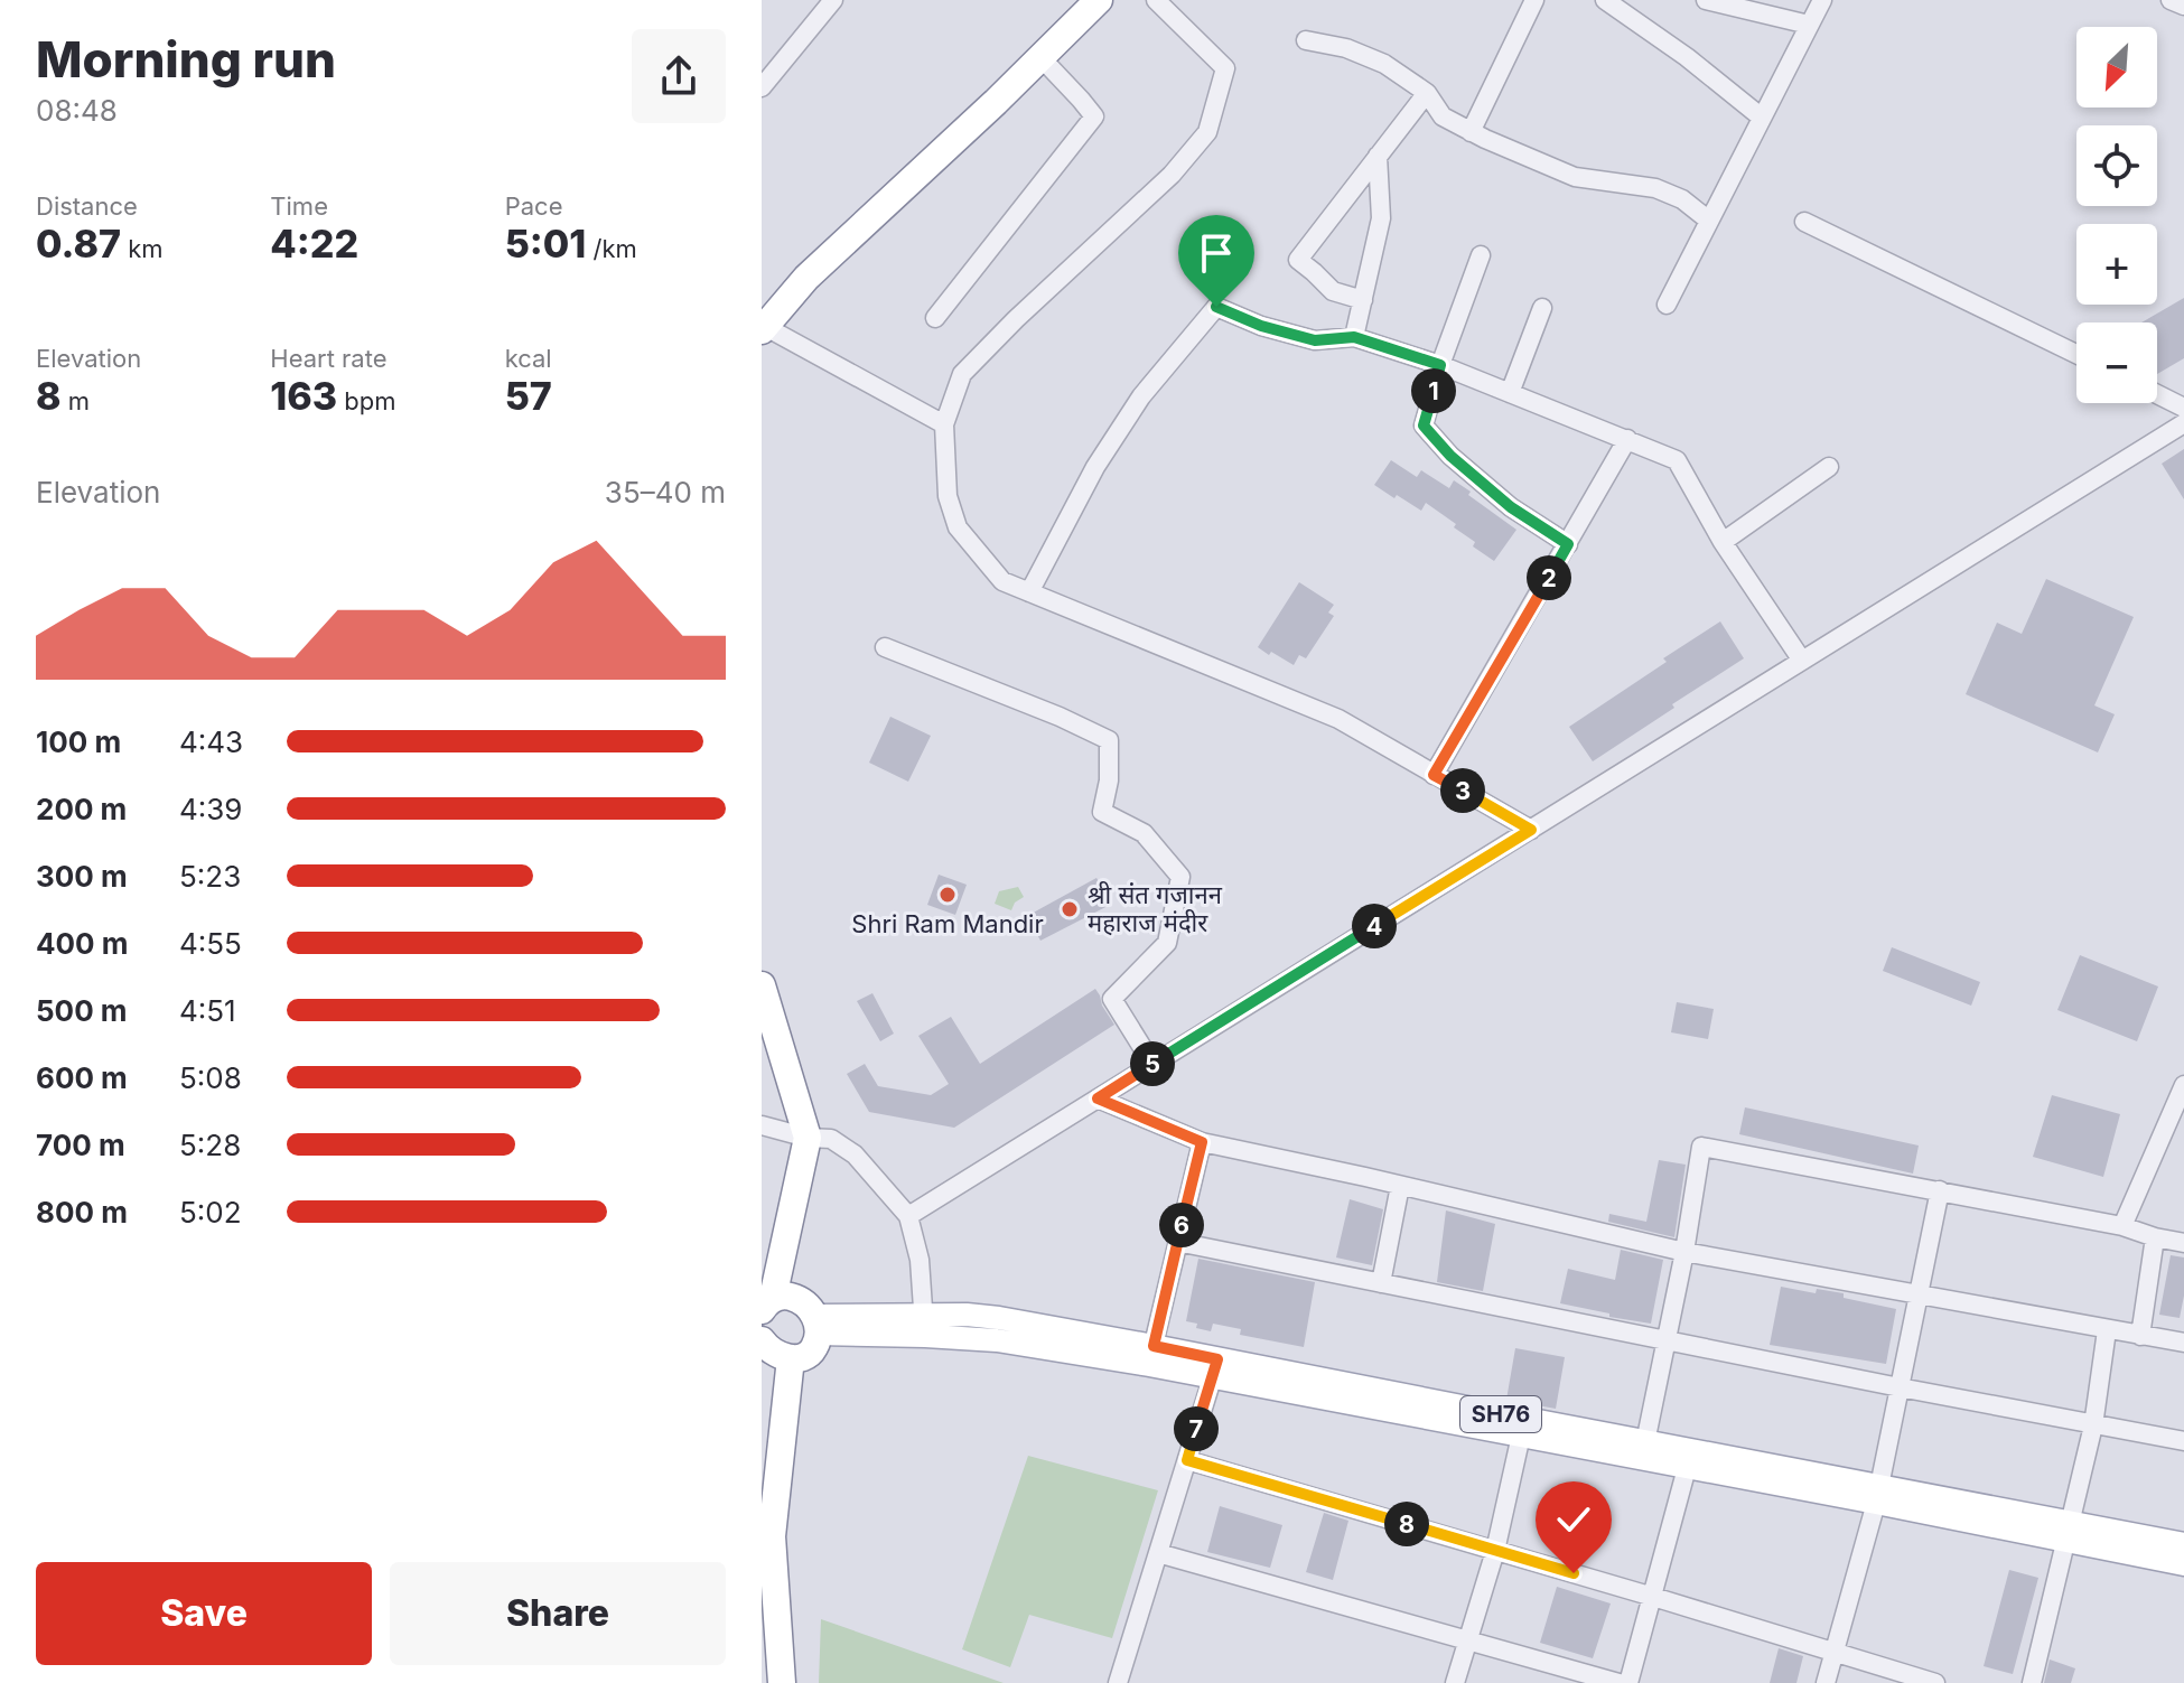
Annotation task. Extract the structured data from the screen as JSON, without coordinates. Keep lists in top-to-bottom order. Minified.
{"streets":{"main road":["SH76"]},"places":["Shri Ram Mandir","श्री संंत गजानन महाराज मंदीर"],"north":"bottom left","page":{"heading":["Morning run","08:48"],"map_buttons":["+","−"],"stats":[["Distance","0.87 km"],["Time","4:22"],["Pace","5:01 /km"],["Elevation","8 m"],["Heart rate","163 bpm"],["kcal","57"]],"pins":["1","2","3","4","5","6","7","8"],"chart":["Elevation","35–40 m"],"list":[{"name":"100 m","note":"4:43"},{"name":"200 m","note":"4:39"},{"name":"300 m","note":"5:23"},{"name":"400 m","note":"4:55"},{"name":"500 m","note":"4:51"},{"name":"600 m","note":"5:08"},{"name":"700 m","note":"5:28"},{"name":"800 m","note":"5:02"}],"buttons":["Save","Share"]}}
